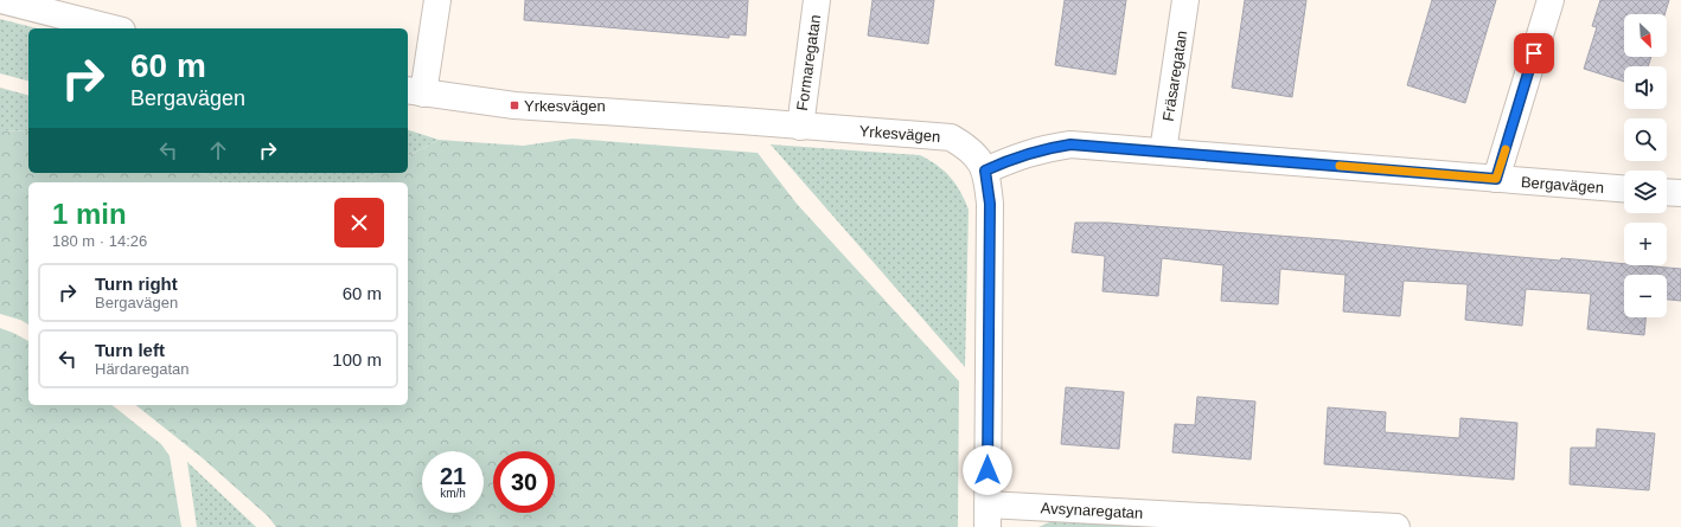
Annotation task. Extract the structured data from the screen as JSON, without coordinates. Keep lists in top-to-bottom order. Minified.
{"streets":{"street":["Formaregatan","Fräsaregatan","Yrkesvägen","Bergavägen","Avsynaregatan"]},"crossings":[["Formaregatan","Yrkesvägen"],["Fräsaregatan","Bergavägen"],["Yrkesvägen","Bergavägen"]],"places":{"transit":["Yrkesvägen"]},"north":"bottom right","page":{"map_buttons":["+","−"],"turn":["60 m","Bergavägen"],"heading":["1 min","180 m · 14:26"],"list":[{"name":"Turn right","note":"Bergavägen","value":"60 m"},{"name":"Turn left","note":"Härdaregatan","value":"100 m"}],"speed":"21 km/h","limit":"30"}}
